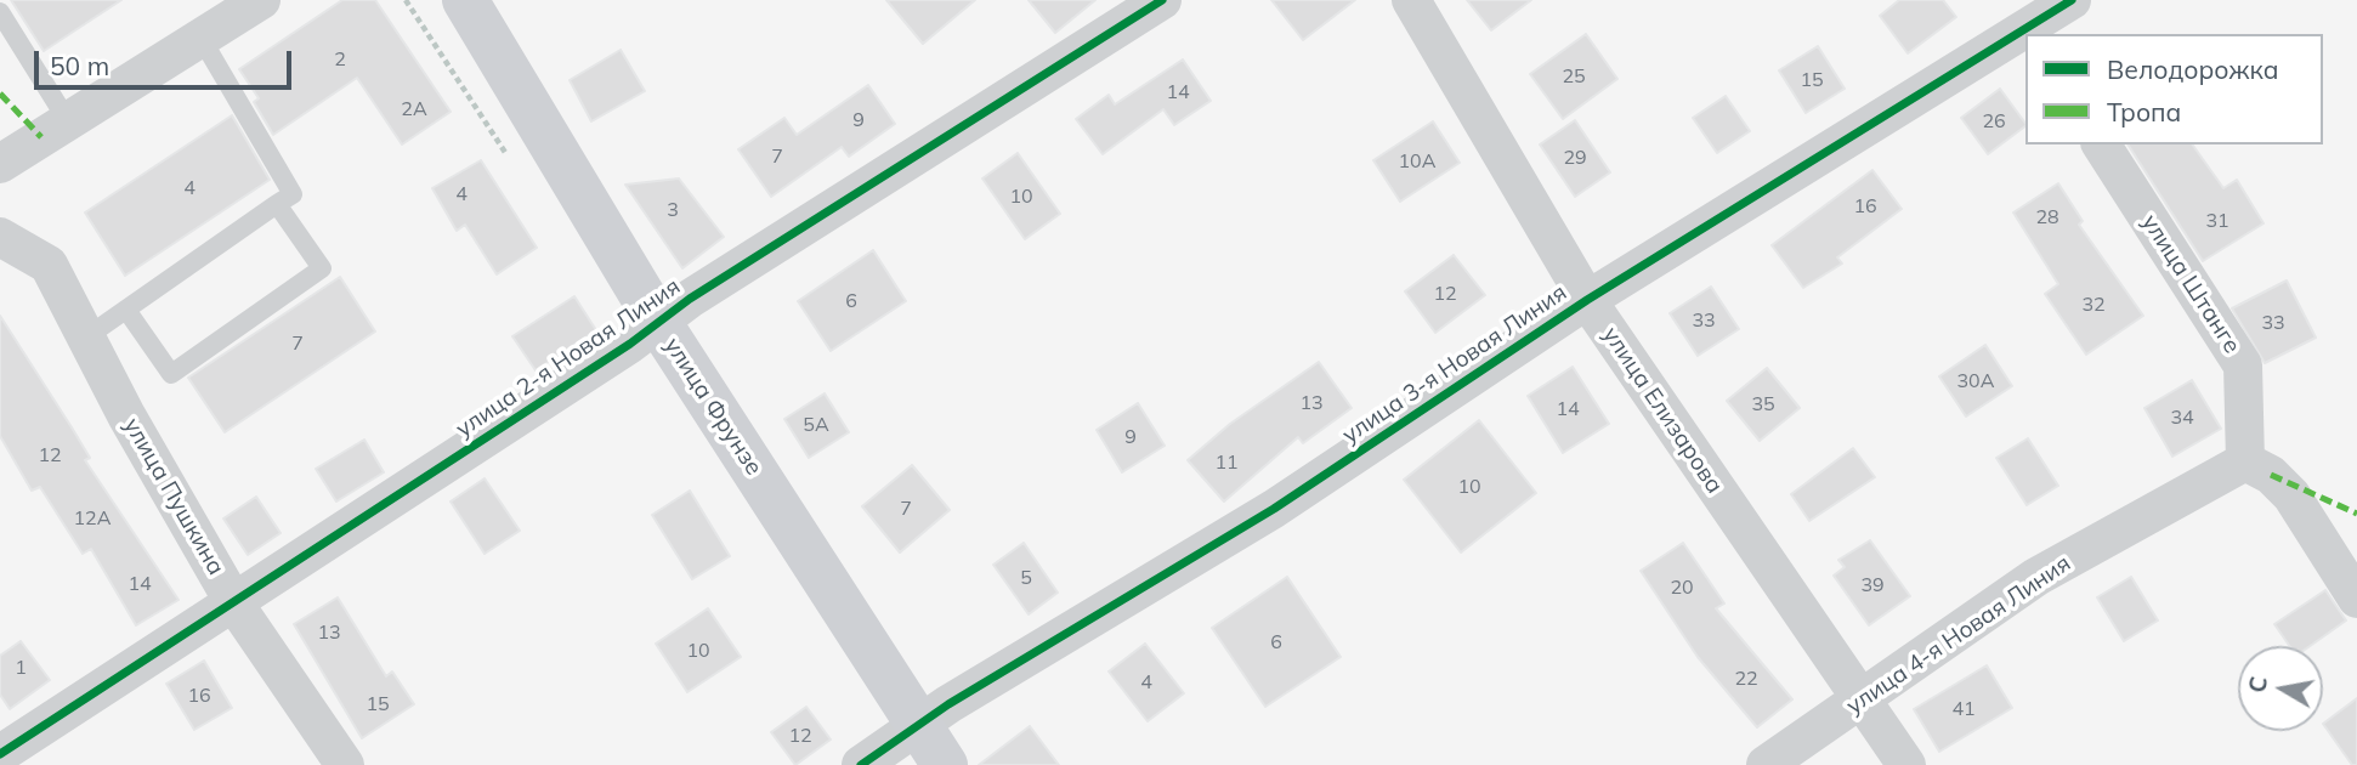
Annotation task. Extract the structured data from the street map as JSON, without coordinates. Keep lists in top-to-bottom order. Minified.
{"streets":{"main road":["улица Фрунзе"],"street":["улица Штанге","улица 2-я Новая Линия","улица 3-я Новая Линия","улица Елизарова","улица Пушкина","улица 4-я Новая Линия"]},"crossings":[["улица Штанге","улица 4-я Новая Линия"],["улица 2-я Новая Линия","улица Фрунзе"],["улица 2-я Новая Линия","улица Пушкина"],["улица 3-я Новая Линия","улица Фрунзе"],["улица 3-я Новая Линия","улица Елизарова"],["улица Елизарова","улица 4-я Новая Линия"]],"house_numbers":["2","25","15","14","2А","9","26","7","29","10А","4","4","10","16","3","28","31","12","6","32","33","33","7","30А","13","35","14","34","5А","9","12","11","10","7","12А","5","14","39","20","13","6","10","1","22","4","16","15","41","12"],"legend":["Велодорожка","Тропа"],"scale_bar":"50 m","north":"left"}
